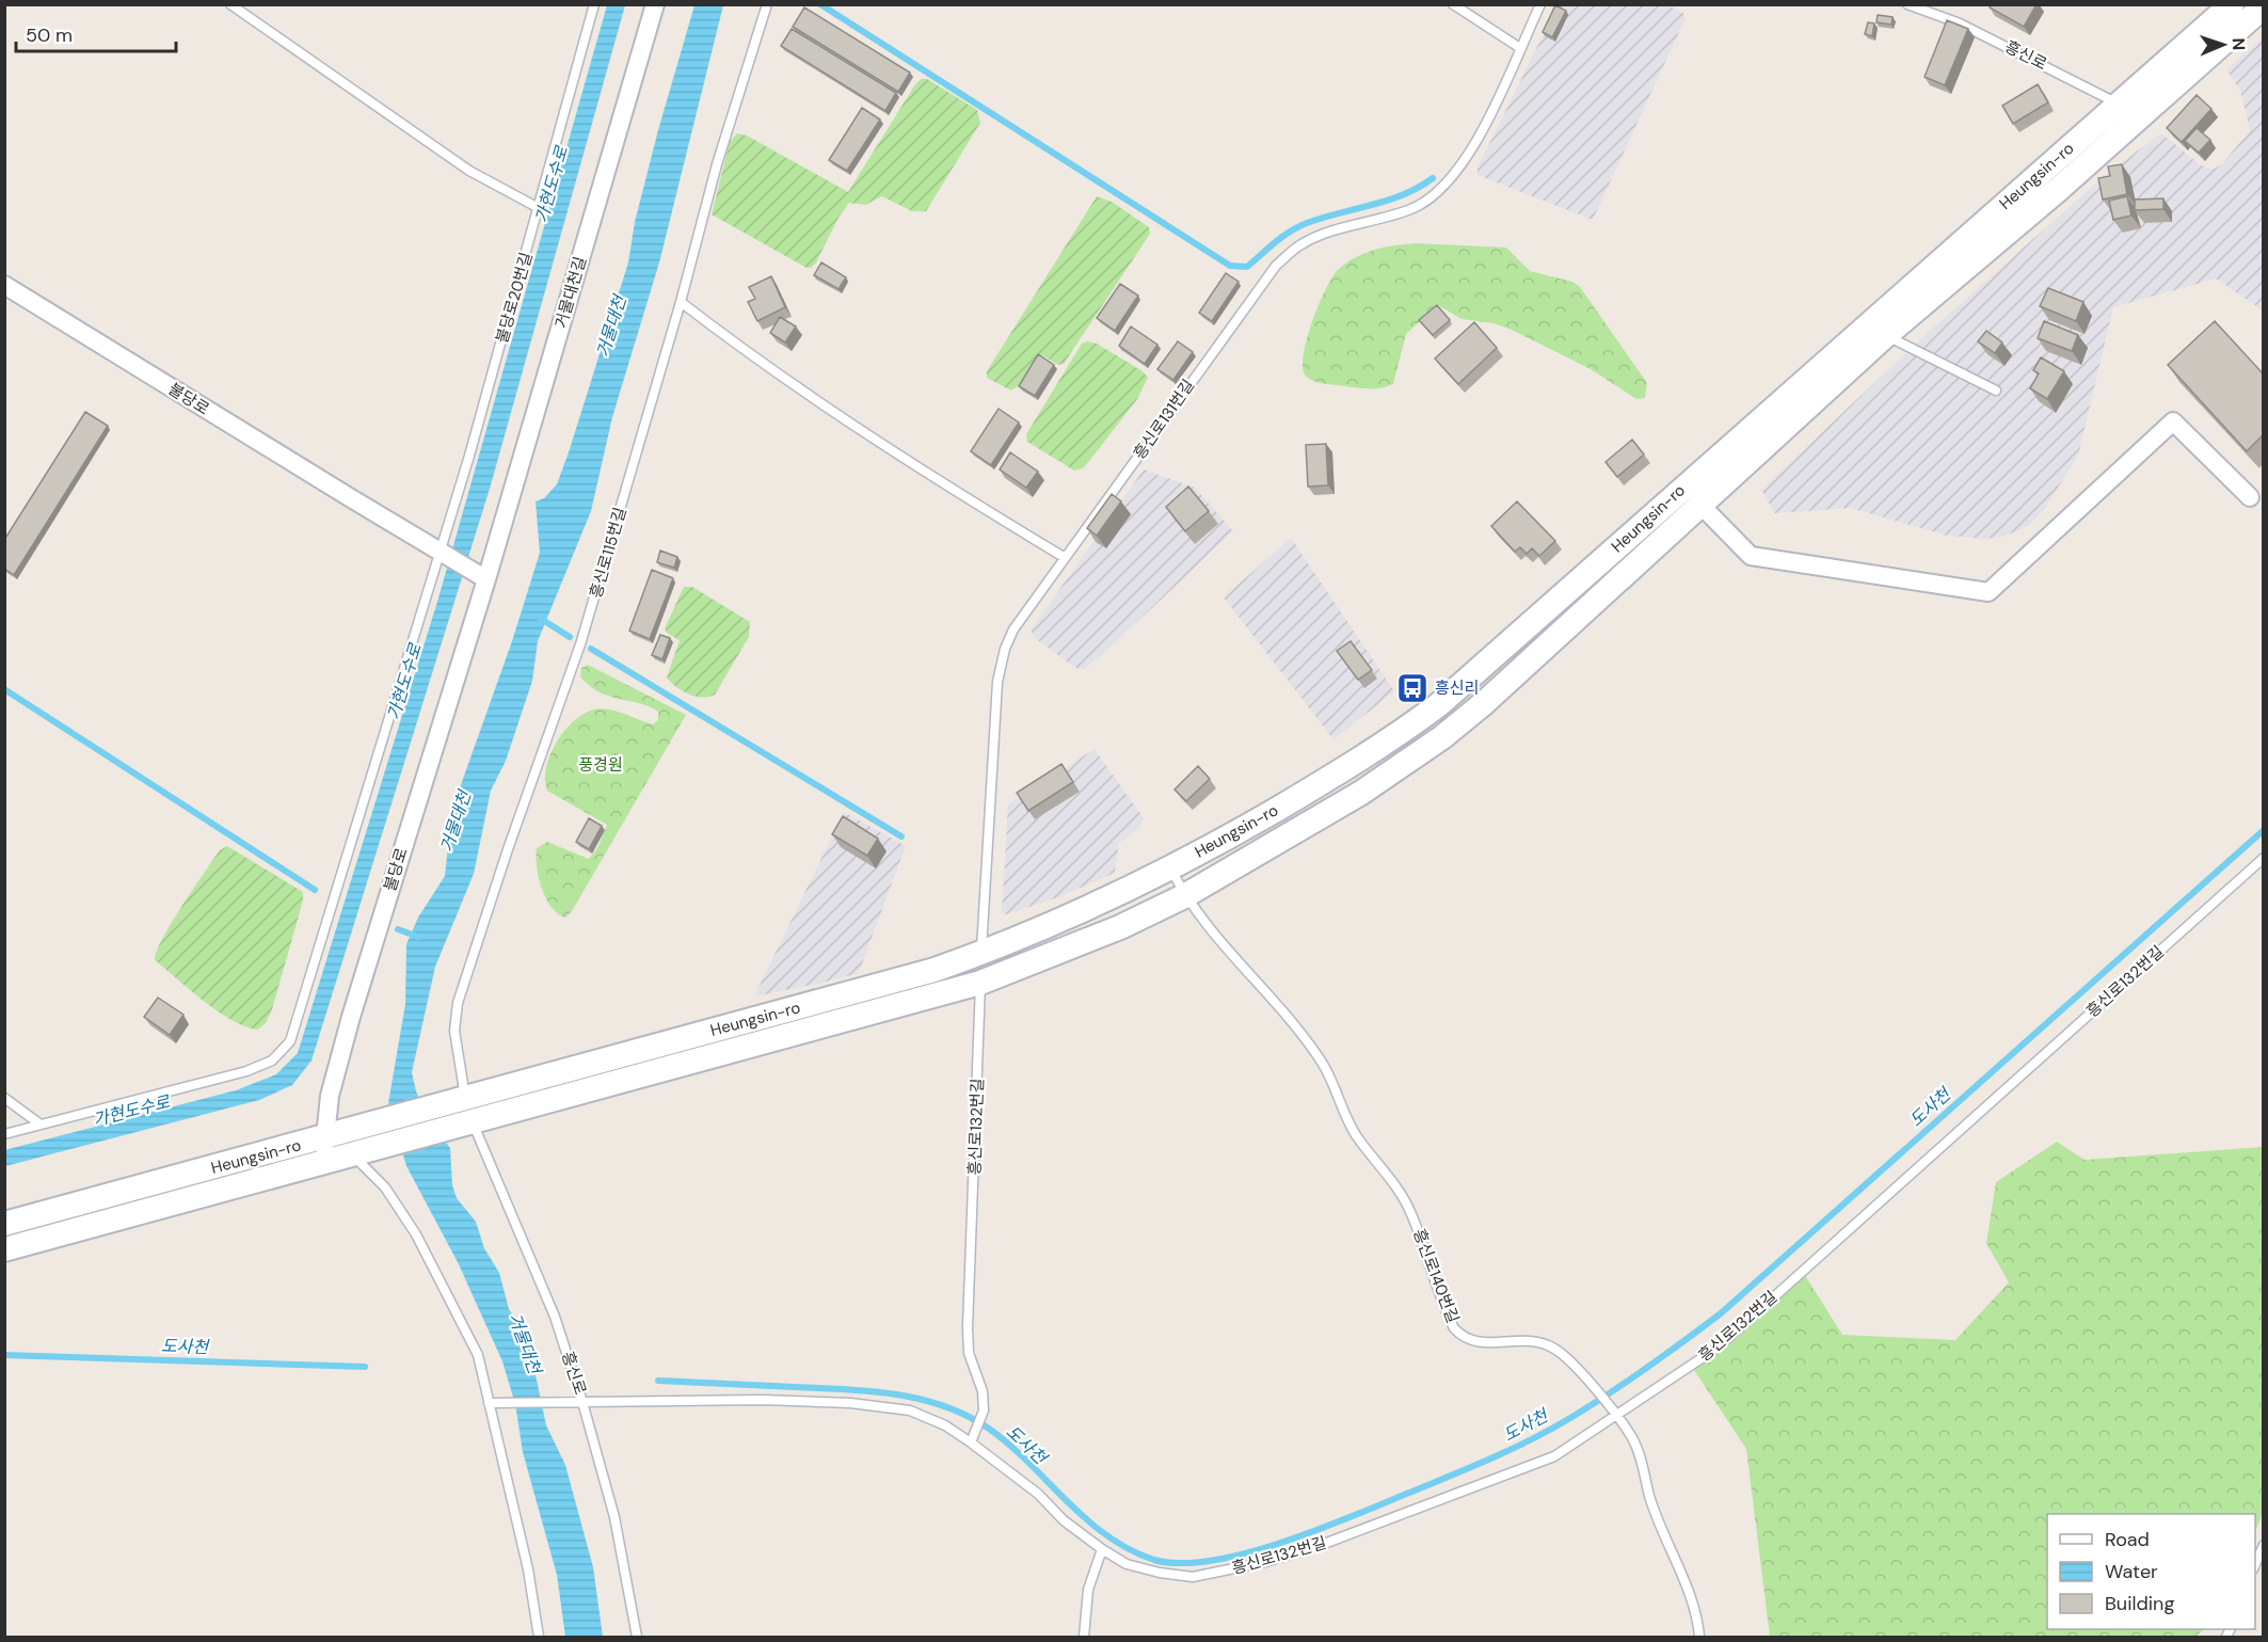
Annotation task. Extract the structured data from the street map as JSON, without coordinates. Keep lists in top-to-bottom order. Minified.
{"streets":{"main road":["Heungsin-ro"],"street":["거물대천길","불당로"],"lane":["흥신로","불당로20번길","흥신로131번길","흥신로115번길","흥신로132번길","흥신로140번길"]},"crossings":[["흥신로","Heungsin-ro"],["Heungsin-ro","불당로"],["Heungsin-ro","흥신로131번길"],["Heungsin-ro","흥신로115번길"],["Heungsin-ro","흥신로132번길"],["Heungsin-ro","흥신로140번길"],["거물대천길","불당로"],["불당로20번길","불당로"],["흥신로132번길","흥신로140번길"]],"water":["가현도수로","거물대천","도사천"],"parks":["풍경원"],"places":{"bus stop":["흥신리"]},"legend":["Road","Water","Building"],"scale_bar":"50 m","north":"right"}
